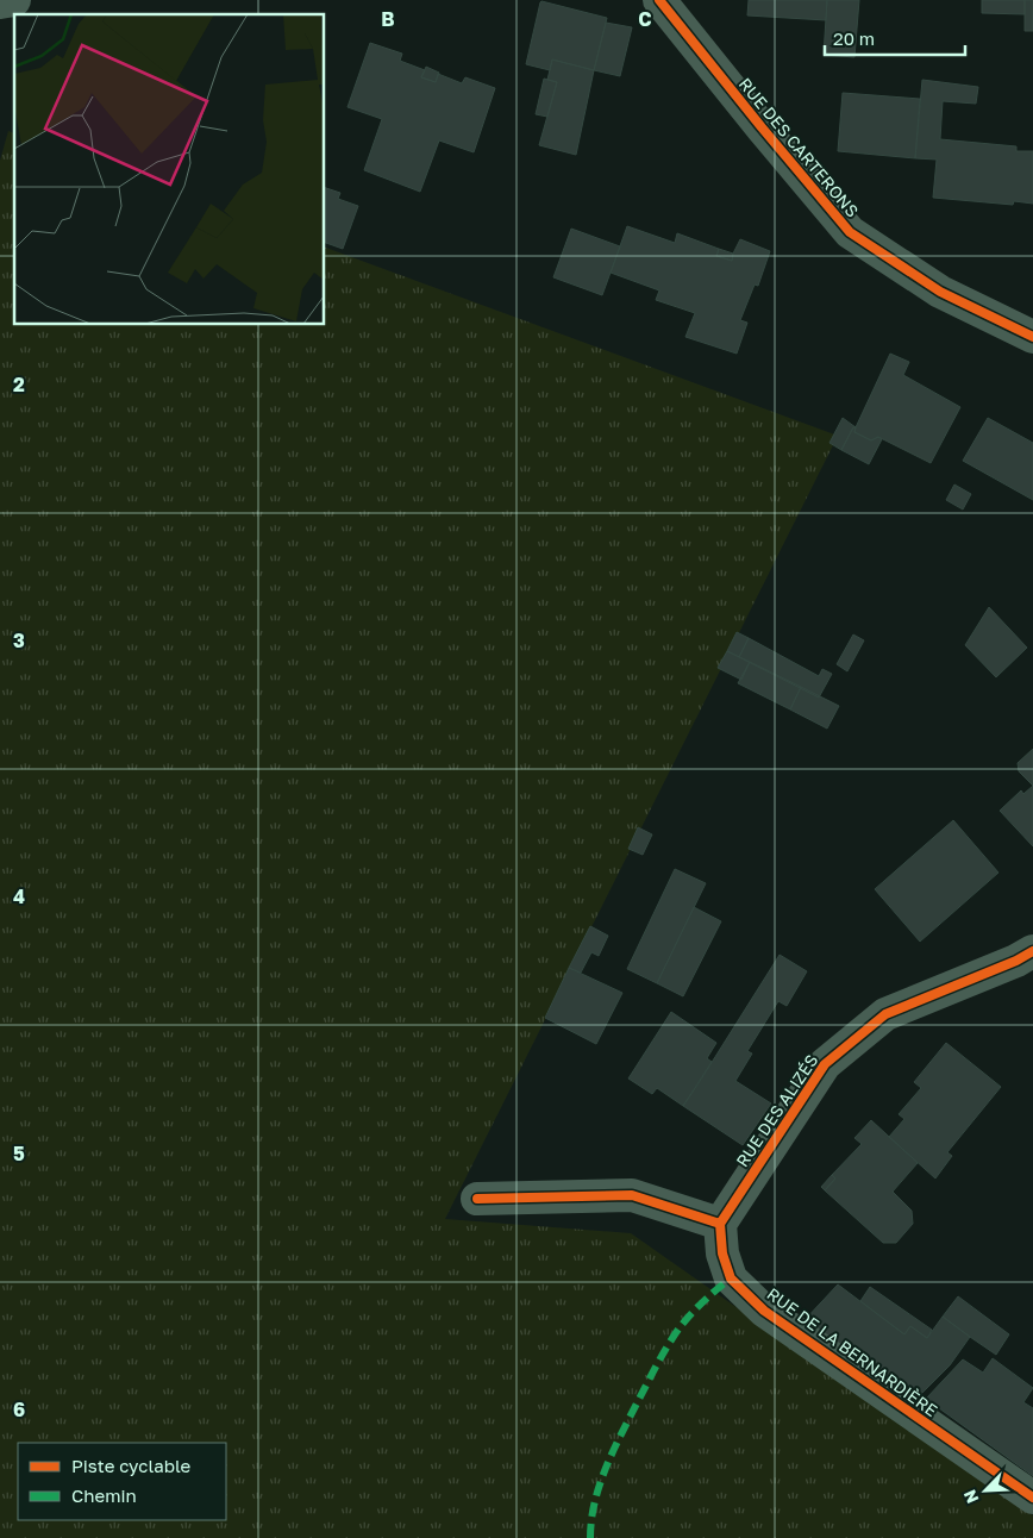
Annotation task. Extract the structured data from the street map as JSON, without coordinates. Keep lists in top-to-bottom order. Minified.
{"streets":{"street":["RUE DES CARTERONS","RUE DES ALIZÉS","RUE DE LA BERNARDIÈRE"]},"crossings":[["RUE DES ALIZÉS","RUE DE LA BERNARDIÈRE"]],"legend":["Piste cyclable","Chemin"],"scale_bar":"20 m","north":"bottom left","grid":{"columns":["B","C"],"rows":["2","3","4","5","6"]}}
